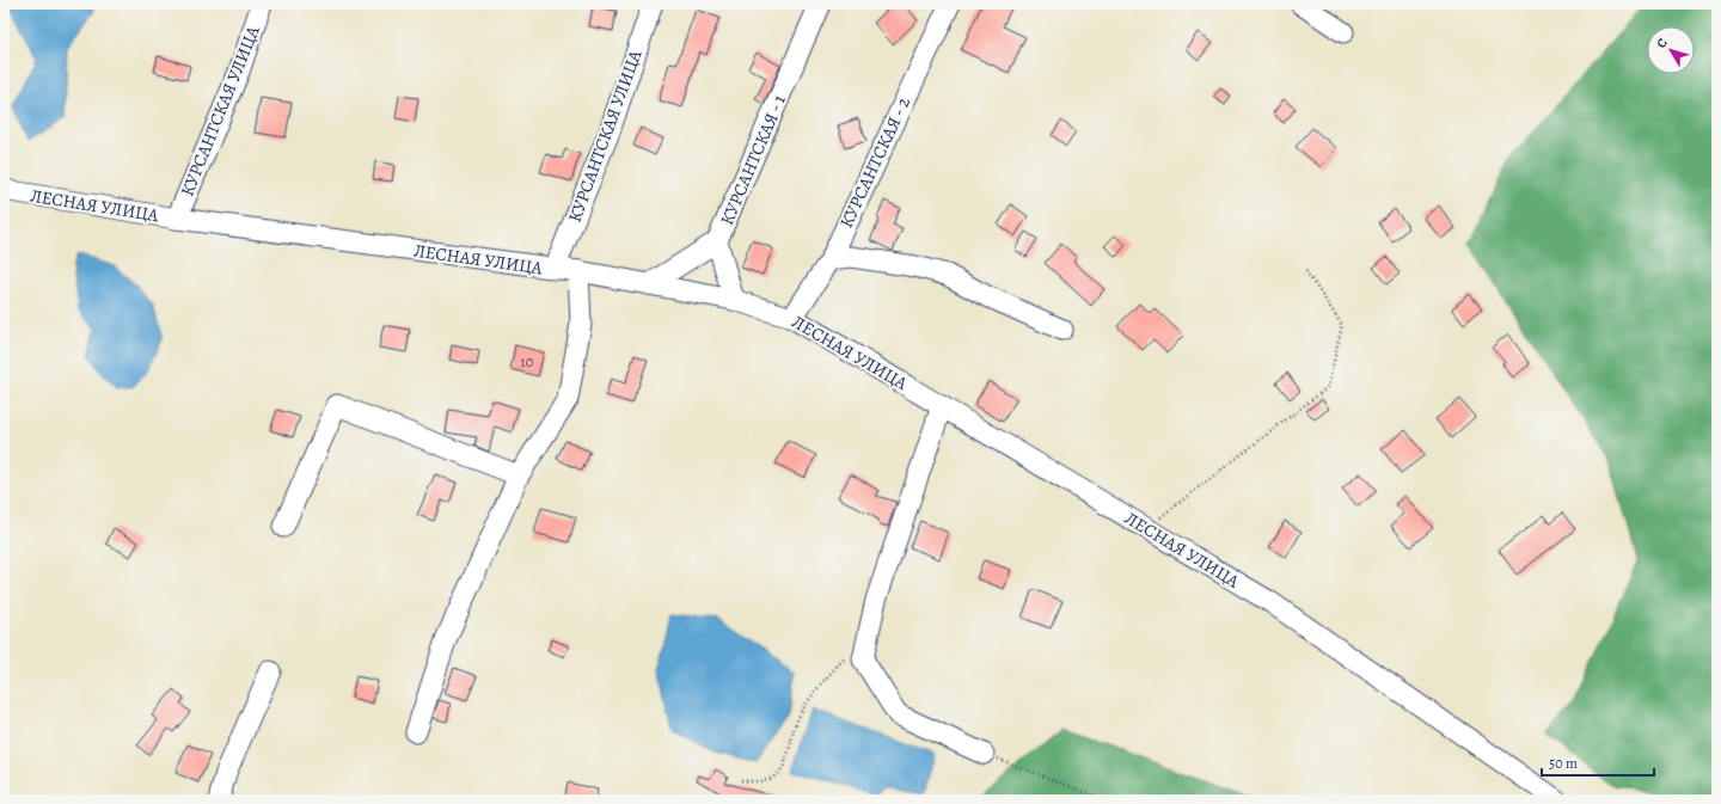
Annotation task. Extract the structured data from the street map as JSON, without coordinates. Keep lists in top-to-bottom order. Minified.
{"streets":{"street":["КУРСАНТСКАЯ УЛИЦА","КУРСАНТСКАЯ - 1","КУРСАНТСКАЯ - 2","ЛЕСНАЯ УЛИЦА"]},"crossings":[["КУРСАНТСКАЯ УЛИЦА","ЛЕСНАЯ УЛИЦА"],["КУРСАНТСКАЯ - 1","ЛЕСНАЯ УЛИЦА"],["КУРСАНТСКАЯ - 2","ЛЕСНАЯ УЛИЦА"]],"house_numbers":["10"],"scale_bar":"50 m","north":"top left"}
